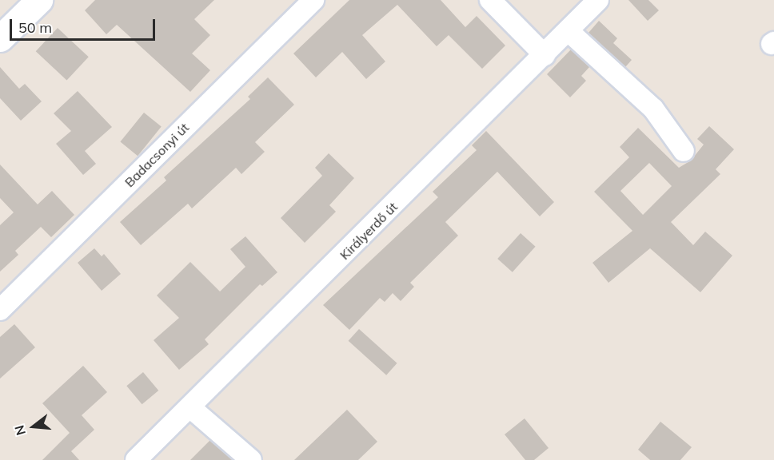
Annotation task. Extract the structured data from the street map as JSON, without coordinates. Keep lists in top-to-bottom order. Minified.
{"streets":{"street":["Badacsonyi út","Királyerdő út"]},"scale_bar":"50 m","north":"left"}
